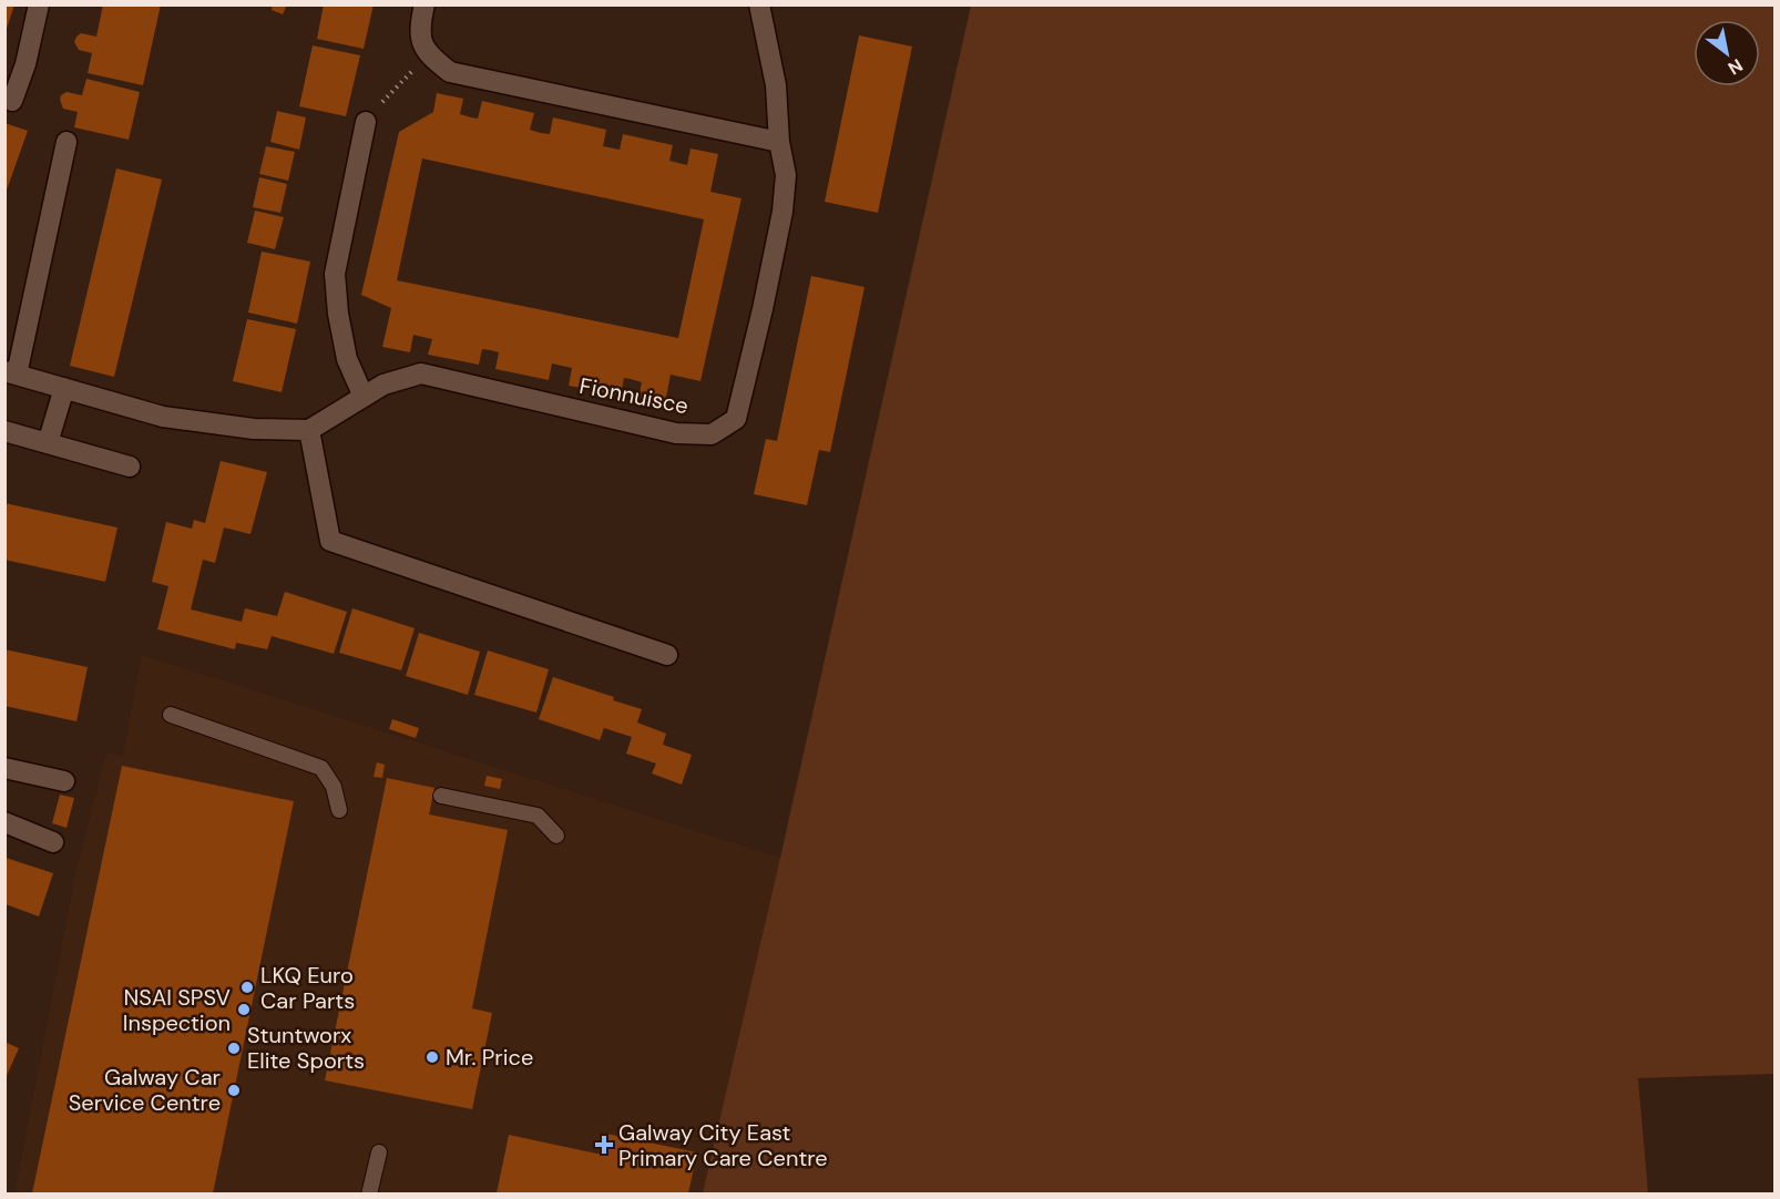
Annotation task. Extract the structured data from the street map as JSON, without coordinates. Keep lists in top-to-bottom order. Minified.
{"streets":{"street":["Fionnuisce"]},"places":{"other":["LKQ Euro Car Parts","NSAI SPSV Inspection","Stuntworx Elite Sports","Mr. Price","Galway Car Service Centre"],"health":["Galway City East Primary Care Centre"]},"north":"bottom right"}
